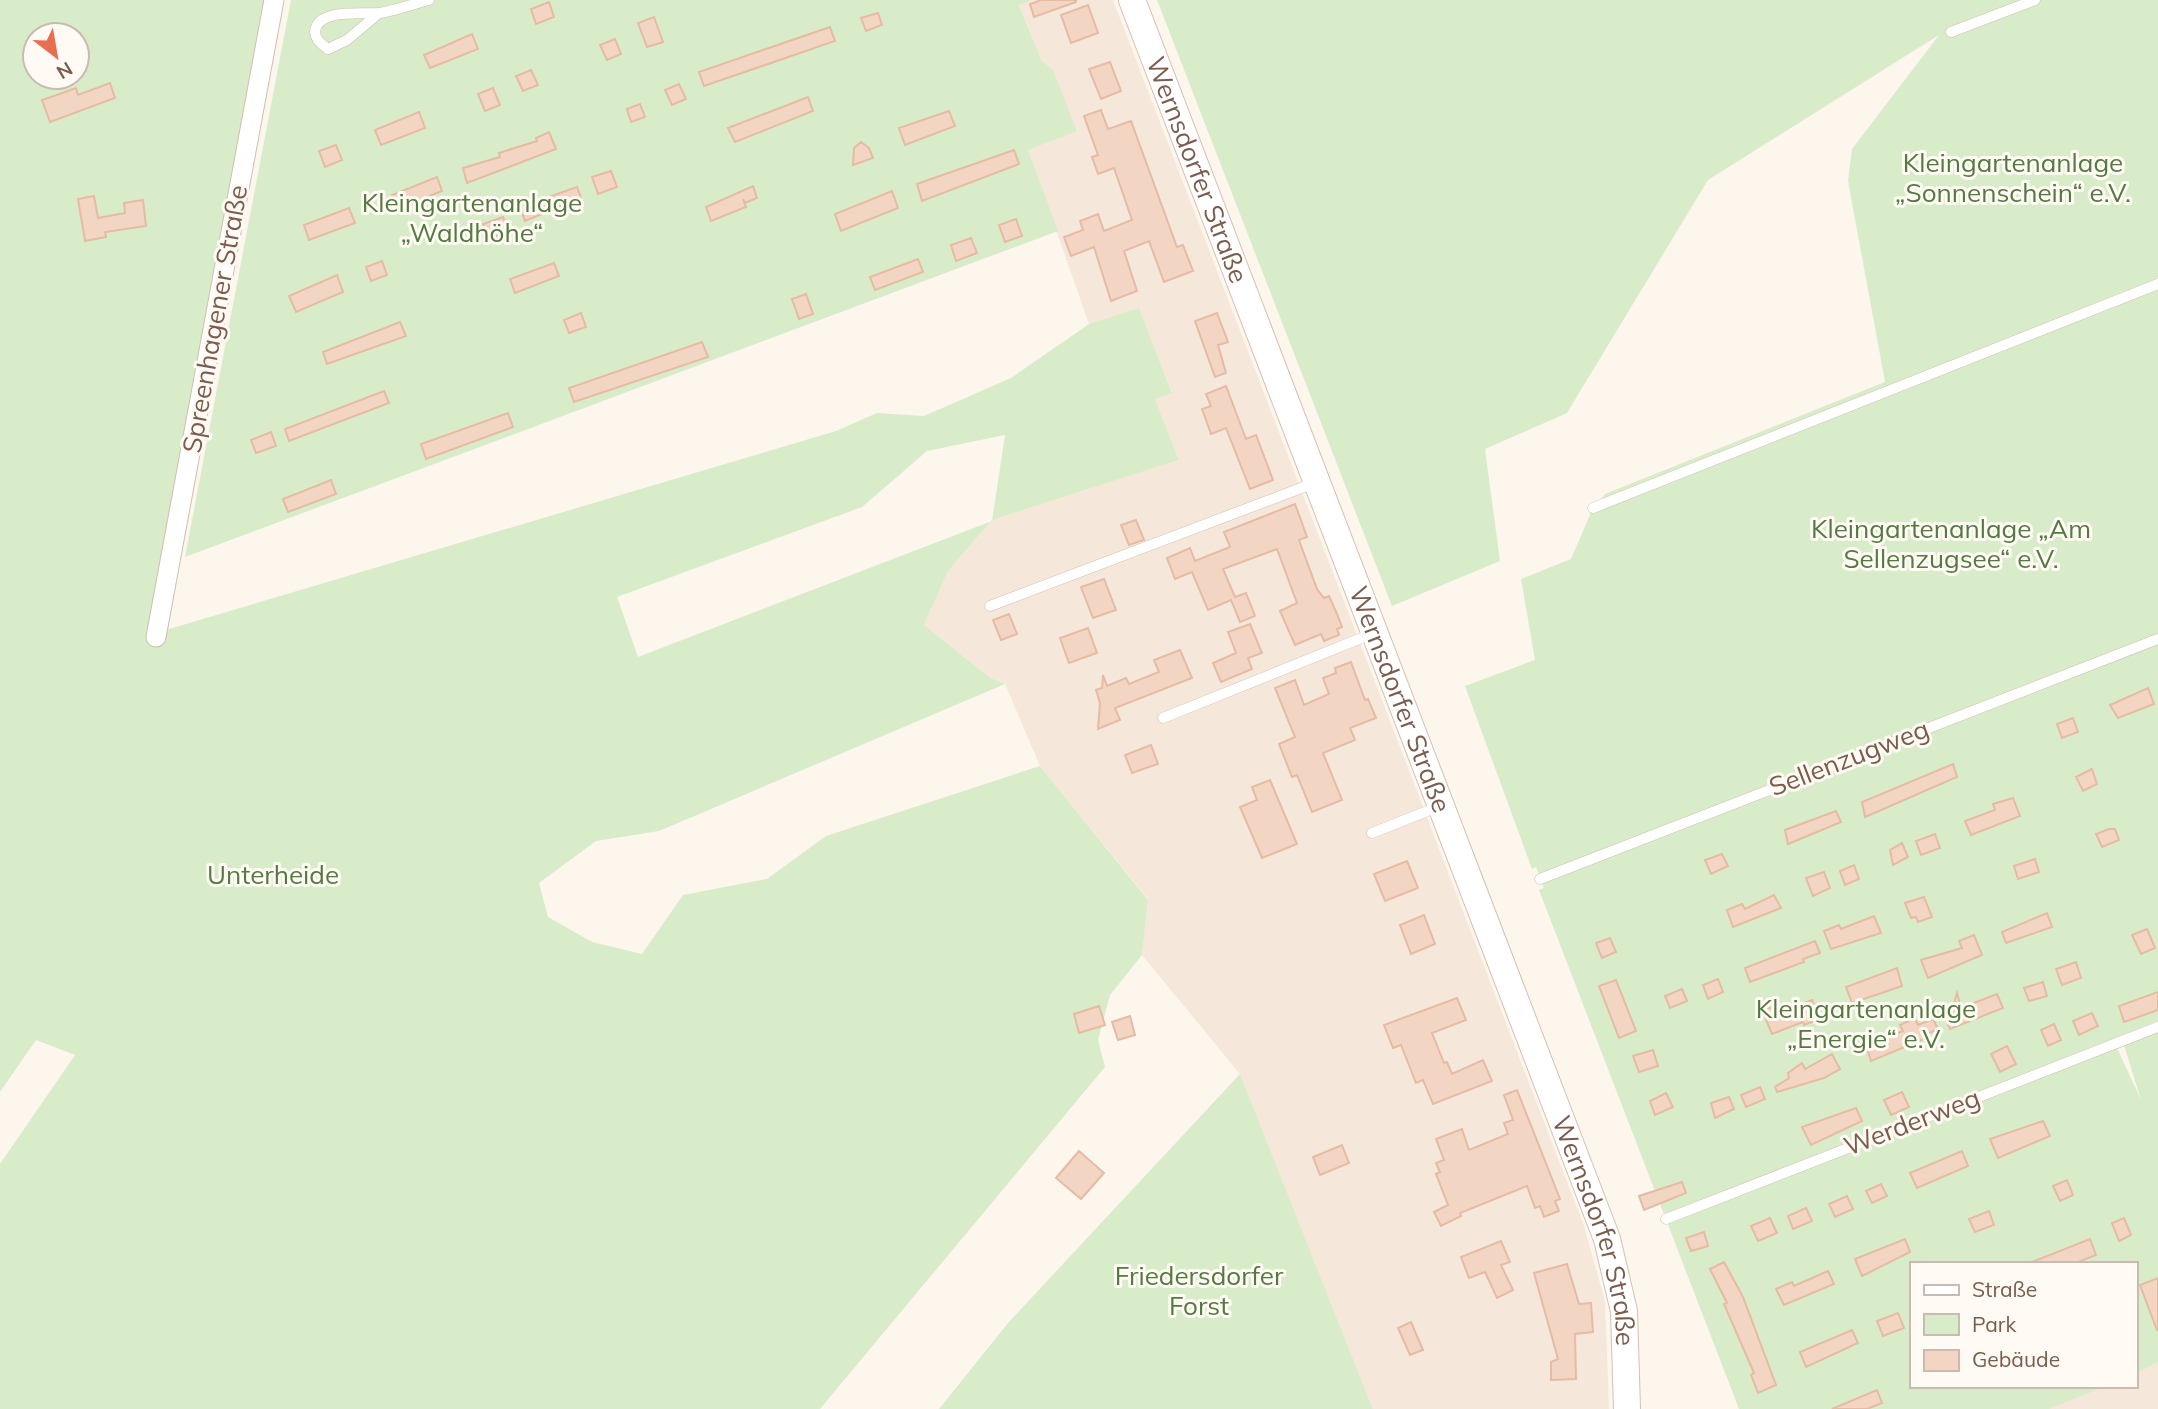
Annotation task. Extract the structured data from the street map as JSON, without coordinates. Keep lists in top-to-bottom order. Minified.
{"streets":{"main road":["Wernsdorfer Straße"],"street":["Spreenhagener Straße"],"lane":["Sellenzugweg","Werderweg"]},"parks":["Kleingartenanlage „Sonnenschein“ e.V.","Kleingartenanlage „Waldhöhe“","Kleingartenanlage „Am Sellenzugsee“ e.V.","Unterheide","Kleingartenanlage „Energie“ e.V.","Friedersdorfer Forst"],"legend":["Straße","Park","Gebäude"],"north":"bottom right"}
